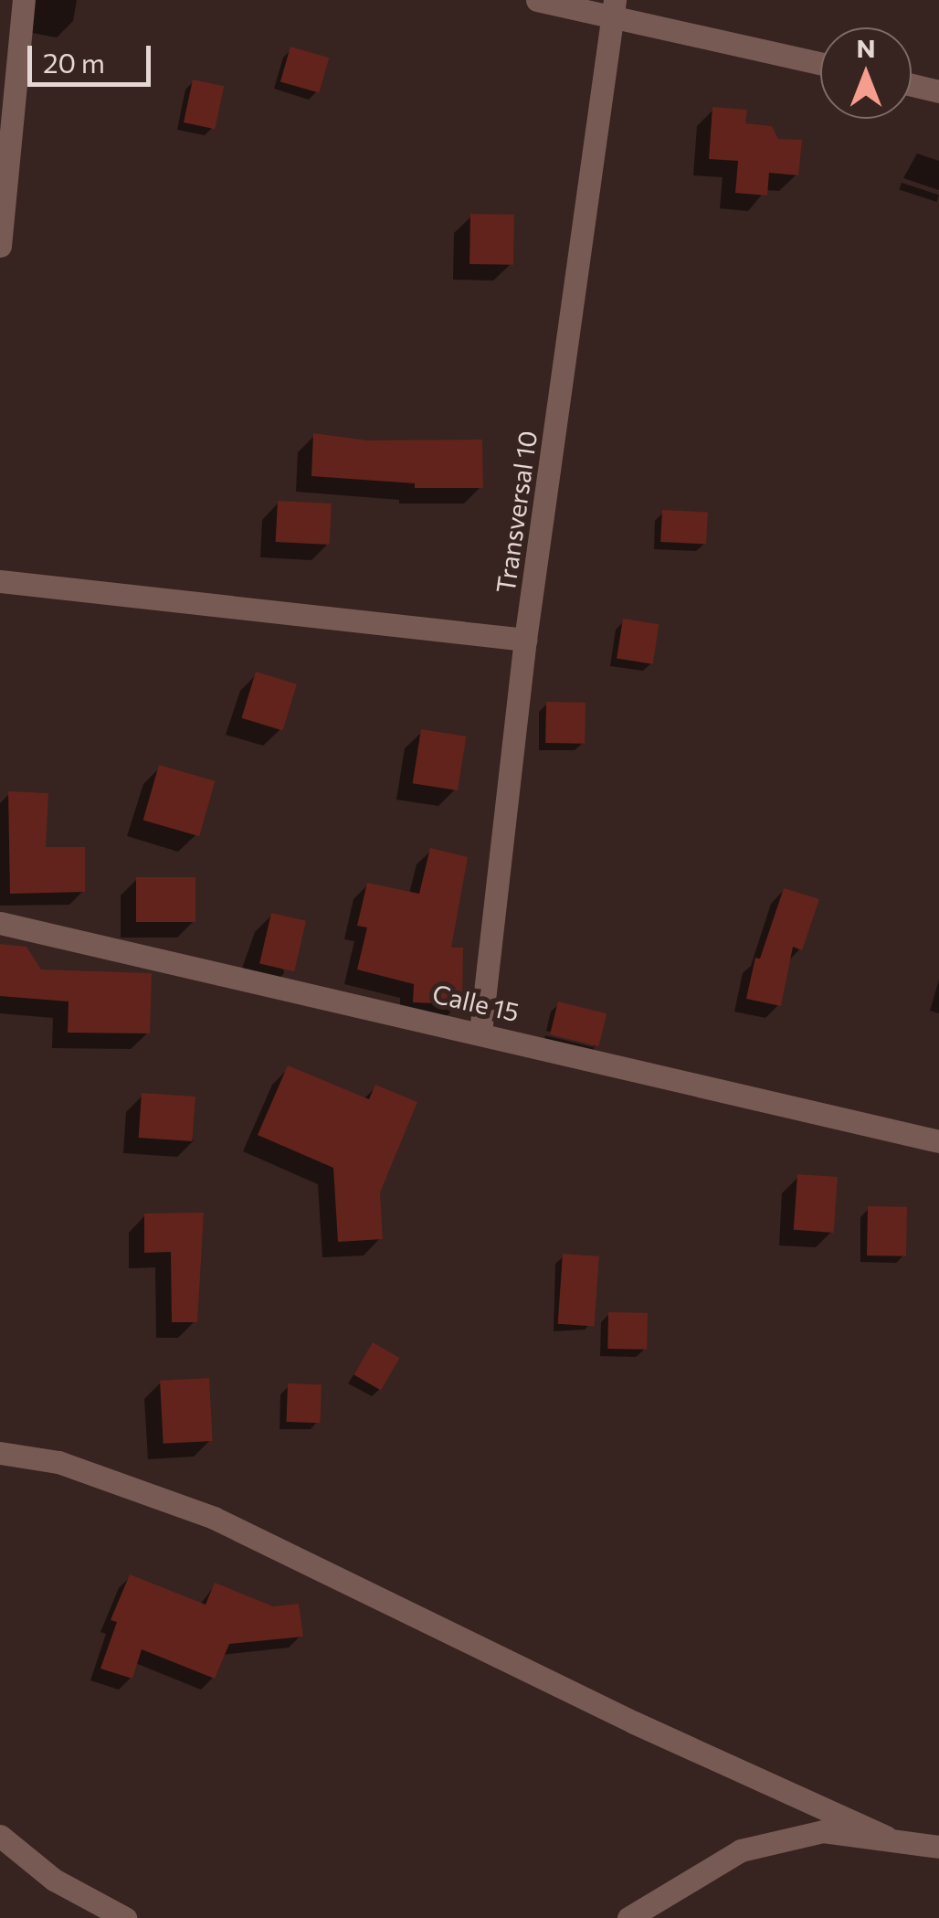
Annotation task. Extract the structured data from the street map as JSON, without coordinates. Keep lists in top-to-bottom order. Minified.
{"streets":{"street":["Transversal 10","Calle 15"]},"crossings":[["Transversal 10","Calle 15"]],"scale_bar":"20 m","north":"top"}
